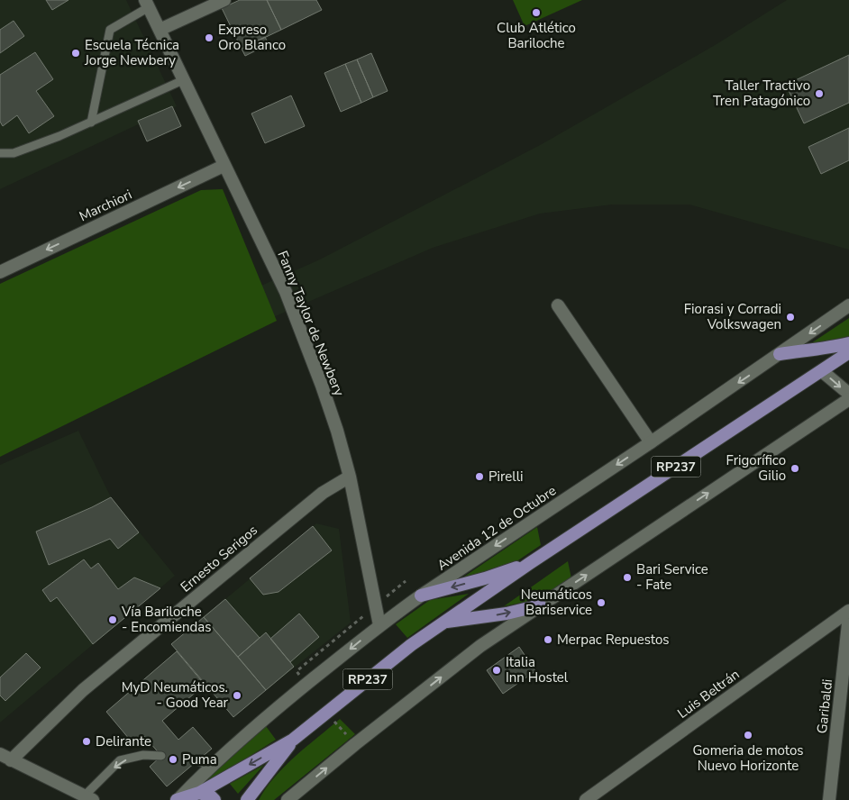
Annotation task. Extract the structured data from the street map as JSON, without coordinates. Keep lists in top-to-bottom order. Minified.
{"streets":{"main road":["RP237"],"street":["Marchiori","Fanny Taylor de Newbery","Avenida 12 de Octubre","Ernesto Serigos","Luis Beltrán","Garibaldi"]},"crossings":[["Marchiori","Fanny Taylor de Newbery"],["Fanny Taylor de Newbery","Avenida 12 de Octubre"],["Fanny Taylor de Newbery","Ernesto Serigos"],["RP237","Avenida 12 de Octubre"]],"one_way":["Marchiori"],"places":["Club Atlético Bariloche","Expreso Oro Blanco","Escuela Técnica Jorge Newbery","Taller Tractivo Tren Patagónico","Fiorasi y Corradi Volkswagen","Frigorífico Gilio","Pirelli","Bari Service - Fate","Neumáticos Bariservice","Vía Bariloche - Encomiendas","Merpac Repuestos","Italia Inn Hostel","MyD Neumáticos. - Good Year","Gomeria de motos Nuevo Horizonte","Delirante","Puma"]}
